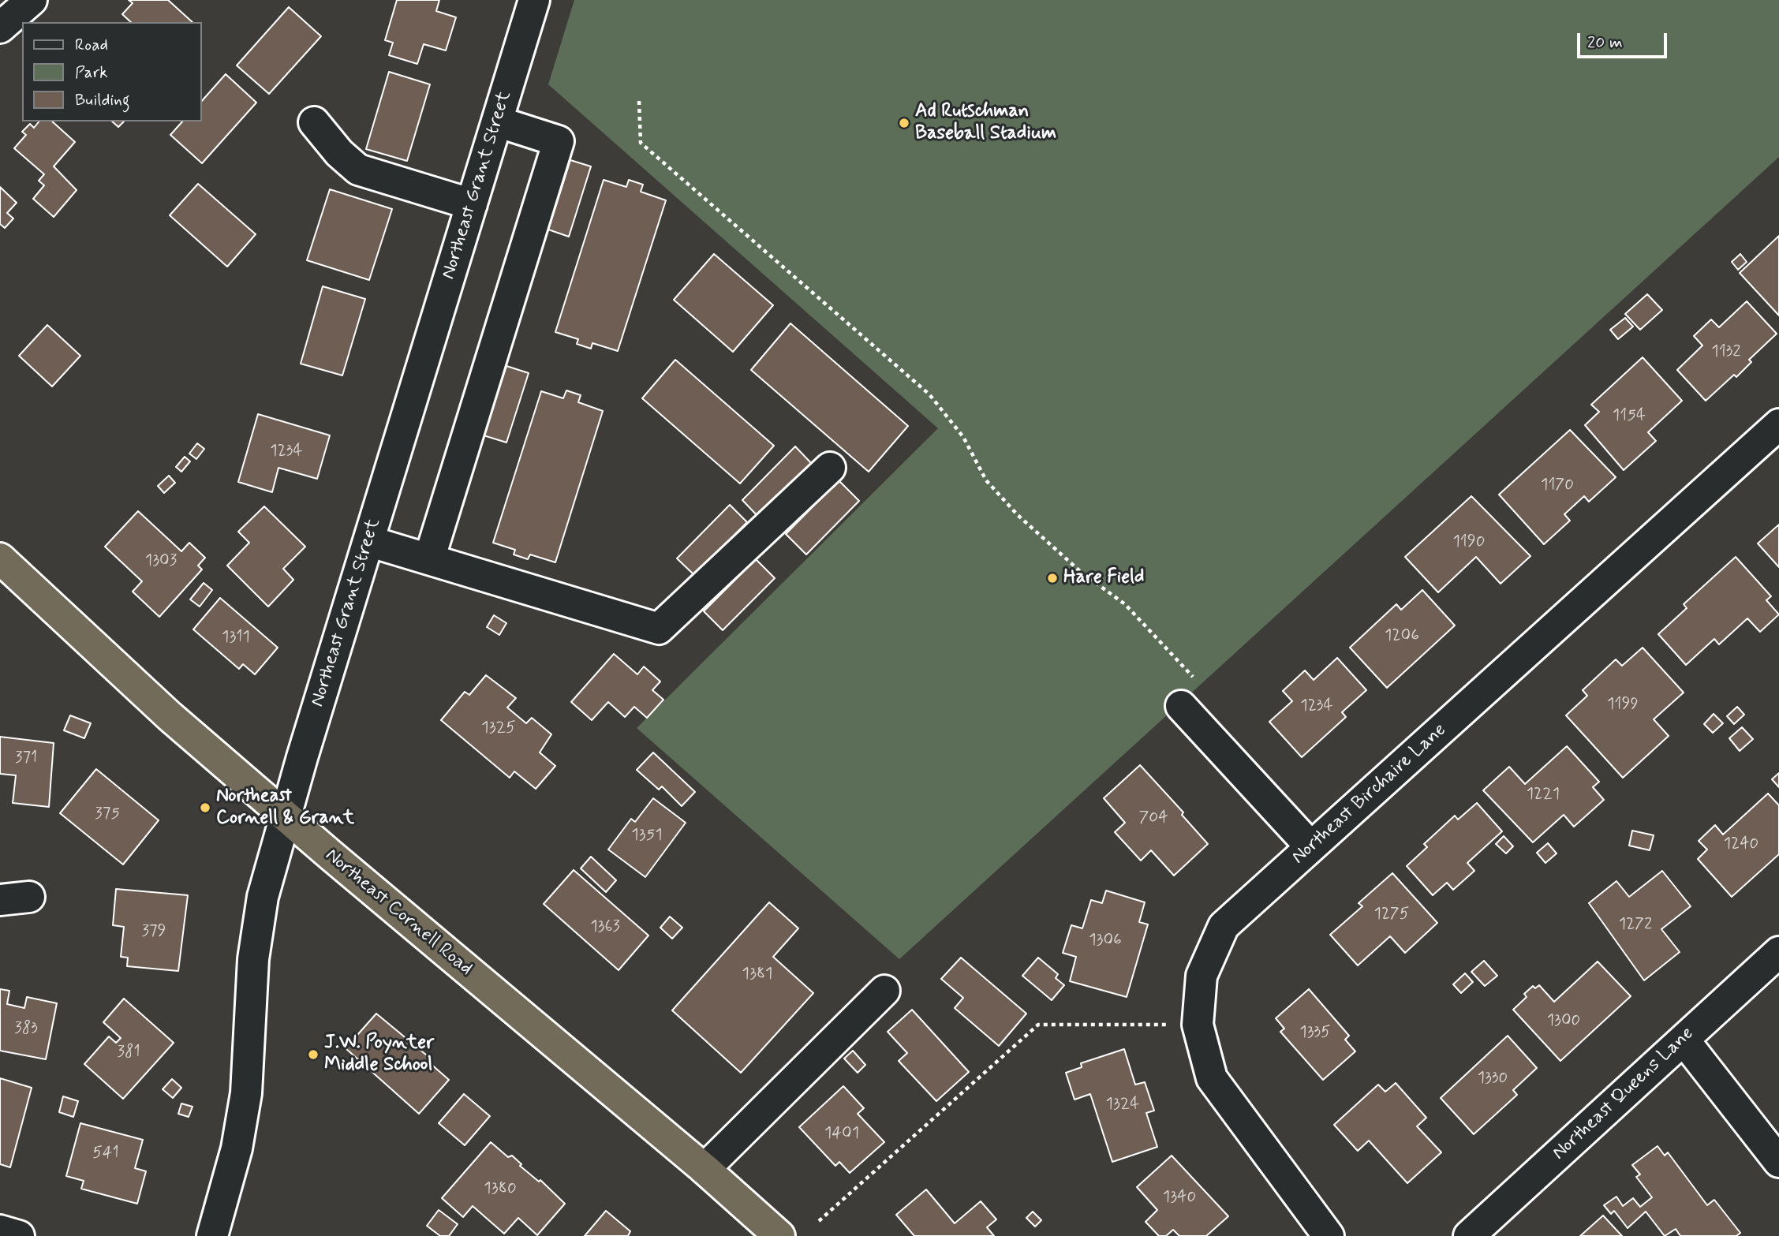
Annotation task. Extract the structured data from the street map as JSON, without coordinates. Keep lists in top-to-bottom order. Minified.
{"streets":{"highway":["Northeast Cornell Road"],"street":["Northeast Grant Street","Northeast Birchaire Lane","Northeast Queens Lane"]},"crossings":[["Northeast Grant Street","Northeast Cornell Road"]],"places":["Ad Rutschman Baseball Stadium","Hare Field","Northeast Cornell & Grant","J.W. Poynter Middle School"],"house_numbers":["1132","1154","1234","1170","1190","1303","1206","1311","1199","1234","1325","371","1221","375","704","1351","1240","1275","1272","1363","379","1306","1381","1300","383","1335","381","1330","1324","1401","541","1380","1340"],"legend":["Road","Park","Building"],"scale_bar":"20 m"}
